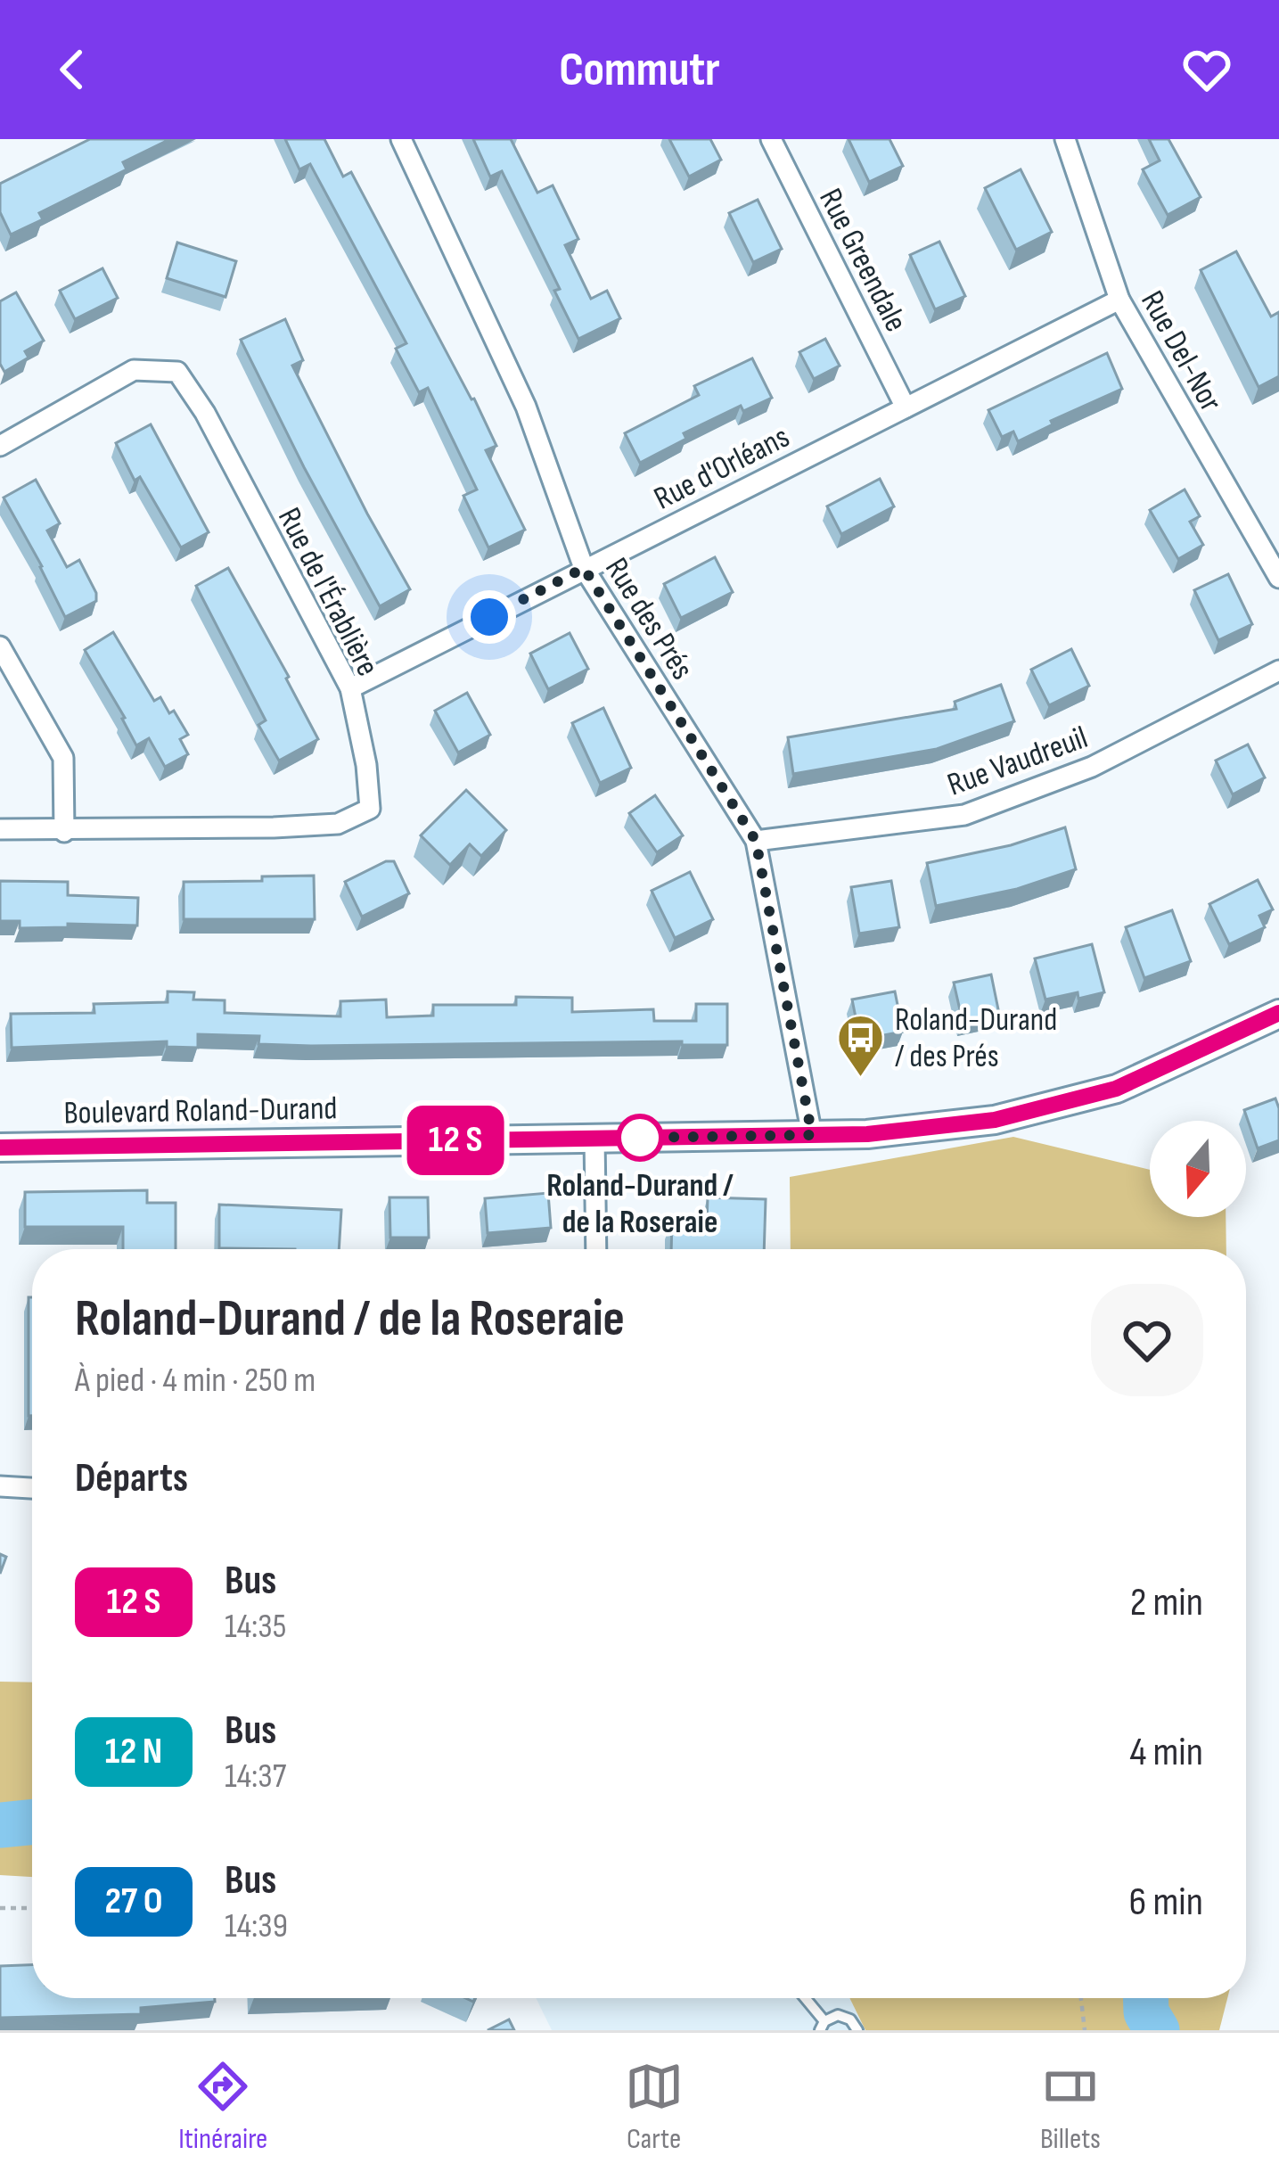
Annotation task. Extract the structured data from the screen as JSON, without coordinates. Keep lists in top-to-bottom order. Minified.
{"streets":{"street":["Rue Greendale","Rue Del-Nor","Rue d'Orléans","Rue de l'Érablière","Rue des Prés","Rue Vaudreuil","Boulevard Roland-Durand"]},"crossings":[["Rue Greendale","Rue d'Orléans"],["Rue Del-Nor","Rue d'Orléans"],["Rue d'Orléans","Rue de l'Érablière"],["Rue d'Orléans","Rue des Prés"],["Rue des Prés","Rue Vaudreuil"],["Rue des Prés","Boulevard Roland-Durand"]],"places":{"bus stop":["Roland-Durand / des Prés"],"other":["Roland-Durand / de la Roseraie"]},"north":"bottom","page":{"header":"Commutr","on_map":"12 S","heading":[["Roland-Durand / de la Roseraie","À pied · 4 min · 250 m"],"Départs"],"list":[{"mark":"12 S","name":"Bus","note":"14:35","value":"2 min"},{"mark":"12 N","name":"Bus","note":"14:37","value":"4 min"},{"mark":"27 O","name":"Bus","note":"14:39","value":"6 min"}],"tabs":["Itinéraire","Carte","Billets"]}}
